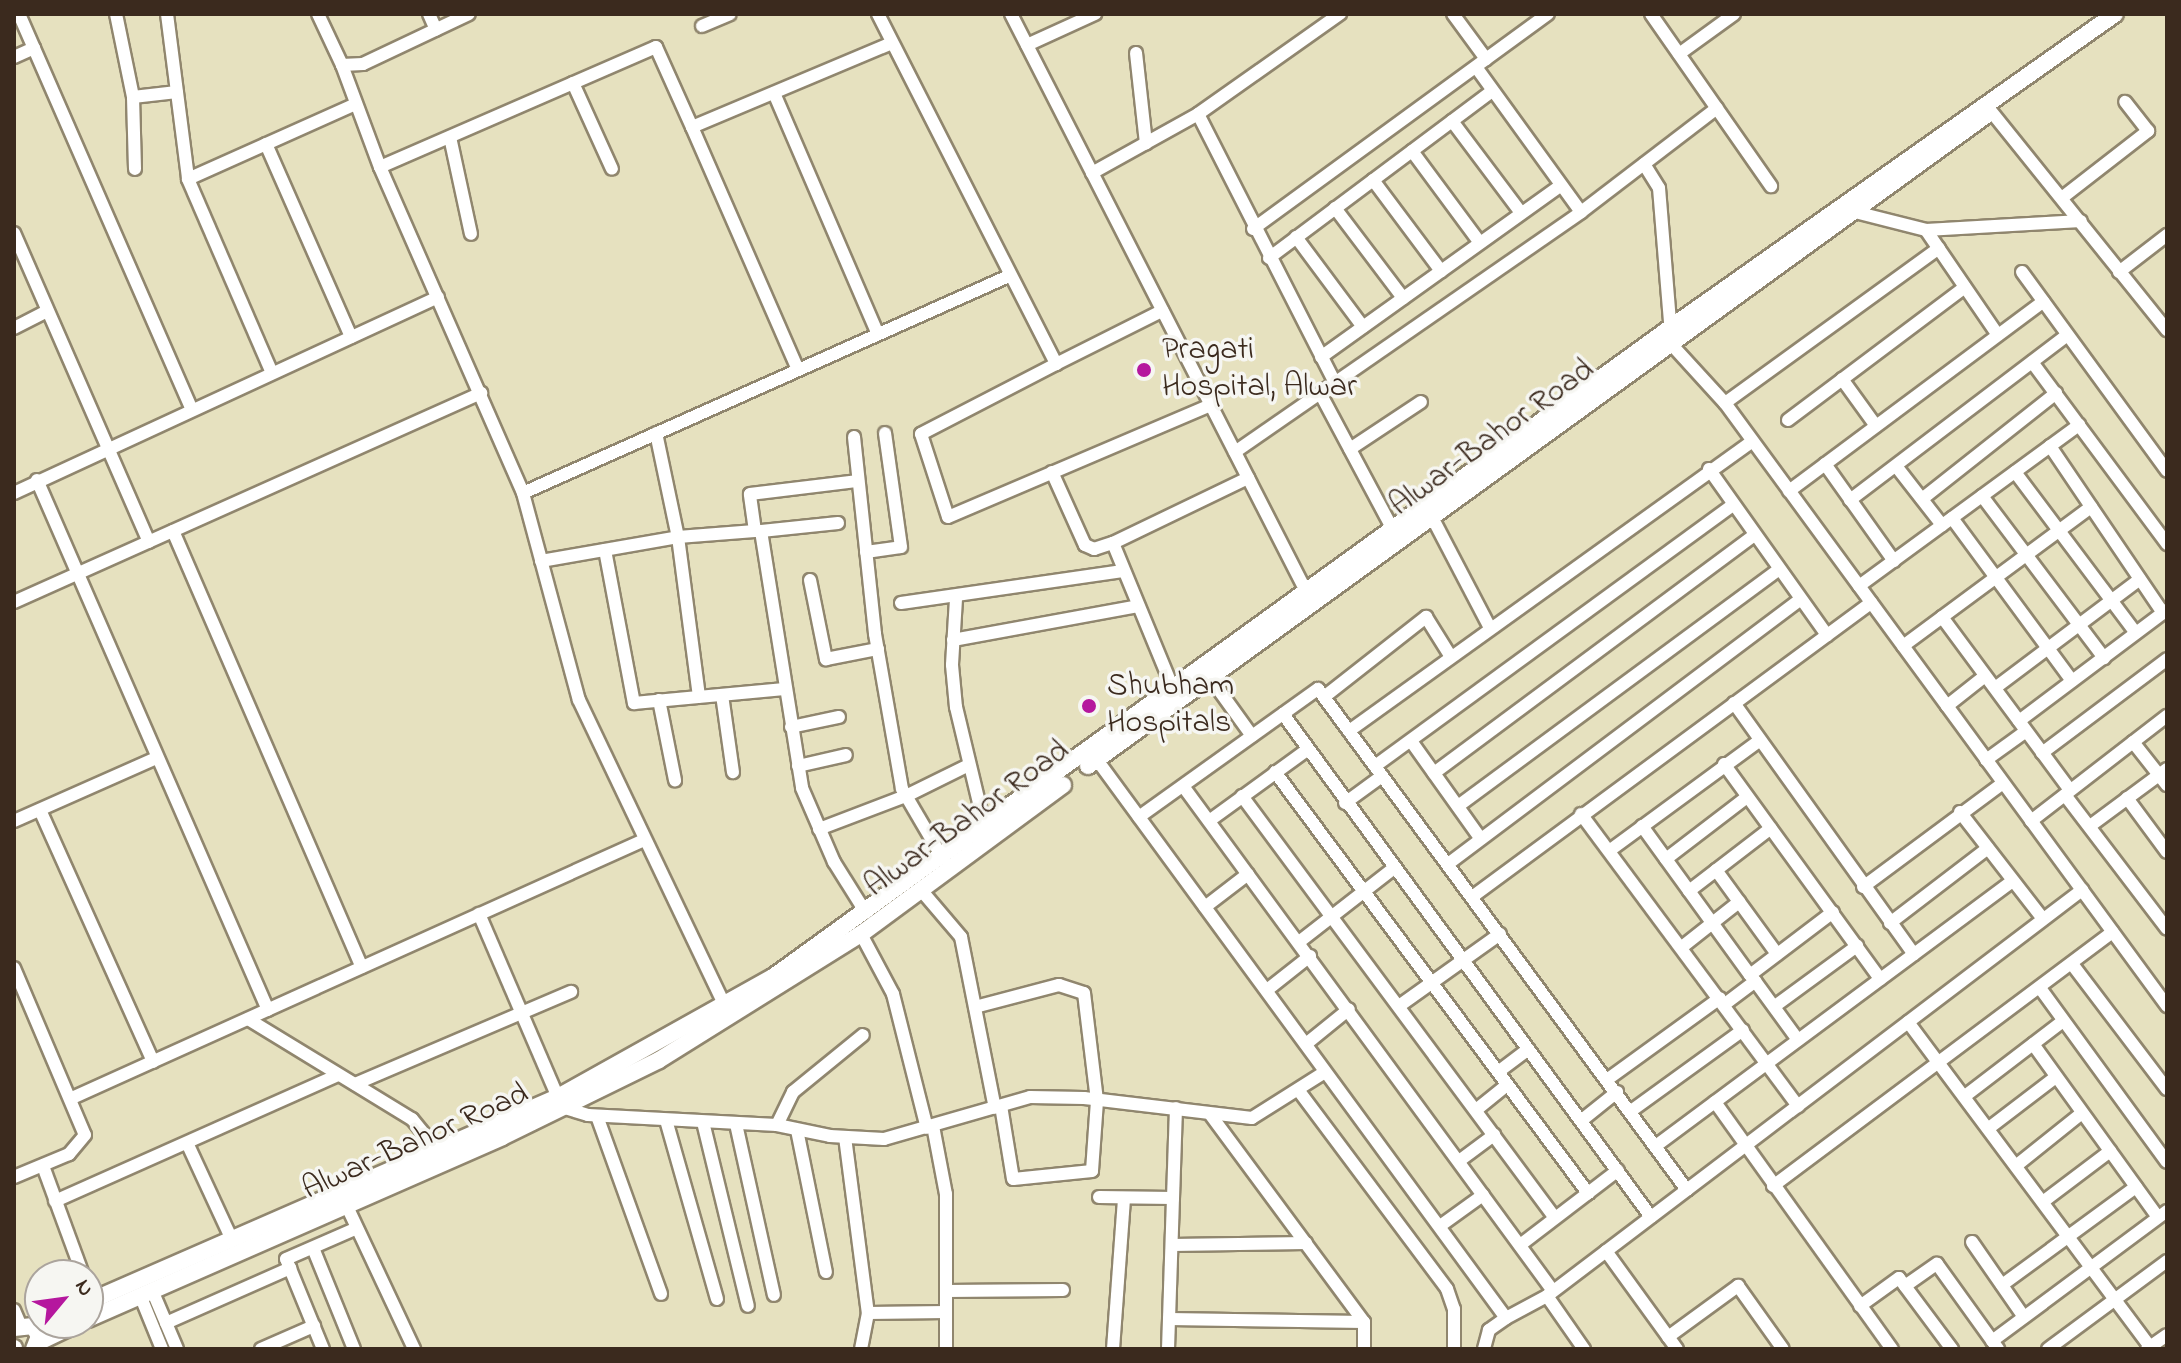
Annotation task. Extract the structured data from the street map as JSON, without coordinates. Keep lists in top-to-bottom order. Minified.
{"streets":{"main road":["Alwar-Bahor Road"]},"places":["Pragati Hospital, Alwar","Shubham Hospitals"],"north":"top right"}
